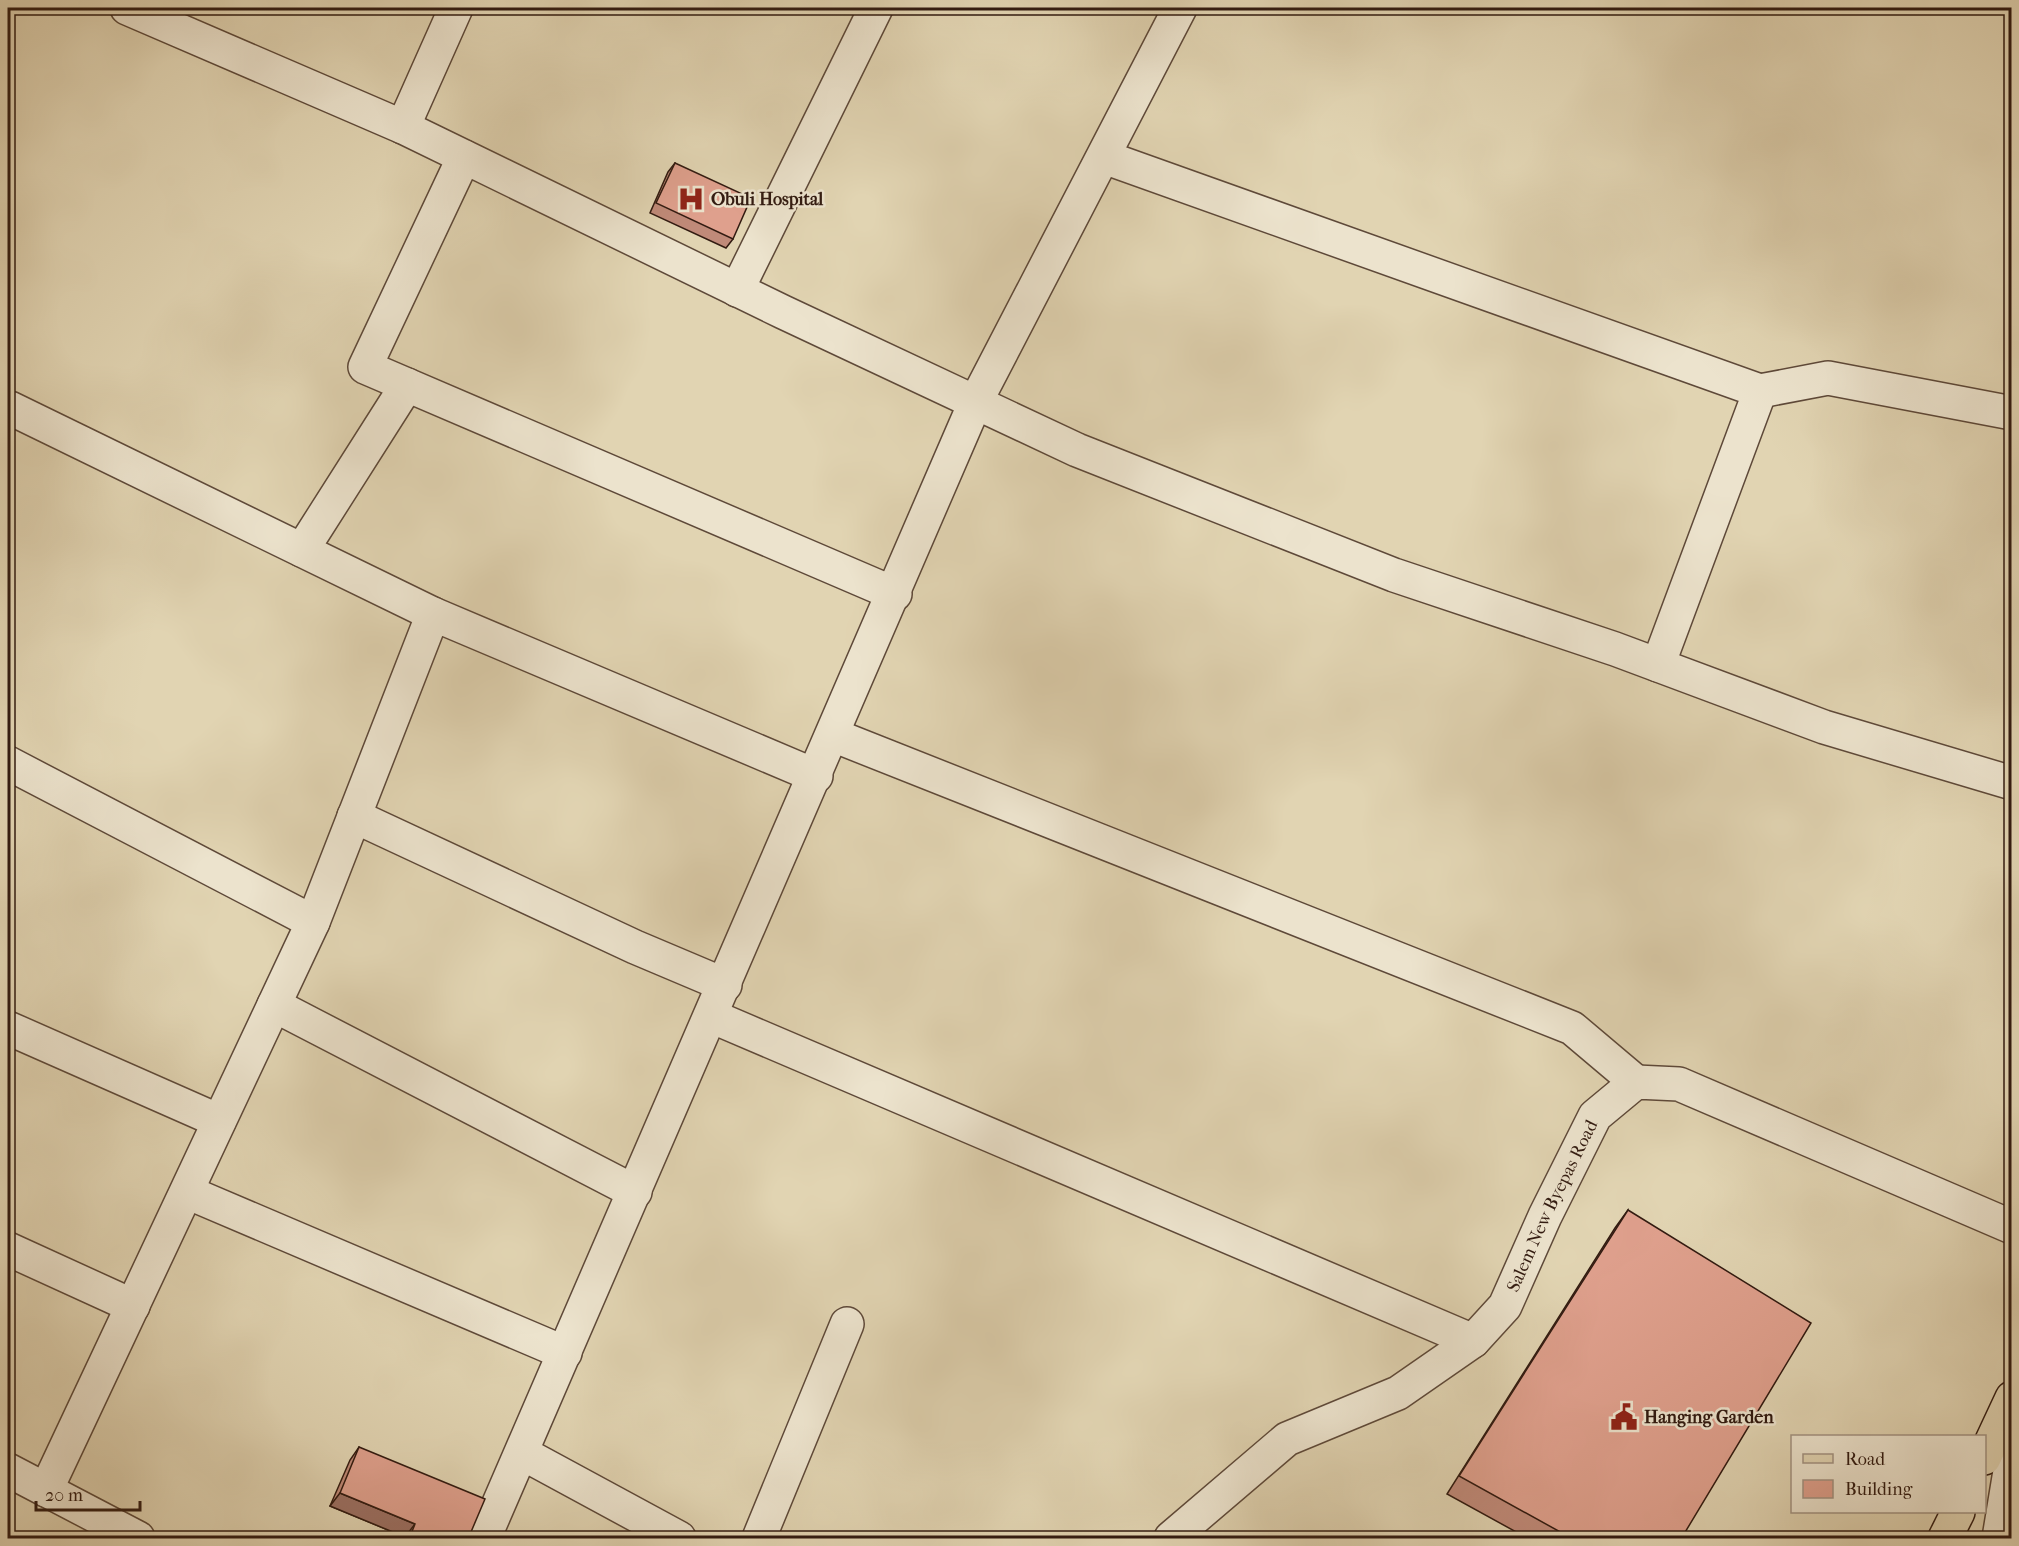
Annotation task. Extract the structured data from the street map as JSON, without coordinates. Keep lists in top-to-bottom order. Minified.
{"streets":{"street":["Salem New Byepas Road"]},"places":{"hospital":["Obuli Hospital"],"public building":["Hanging Garden"]},"legend":["Road","Building"],"scale_bar":"20 m"}
